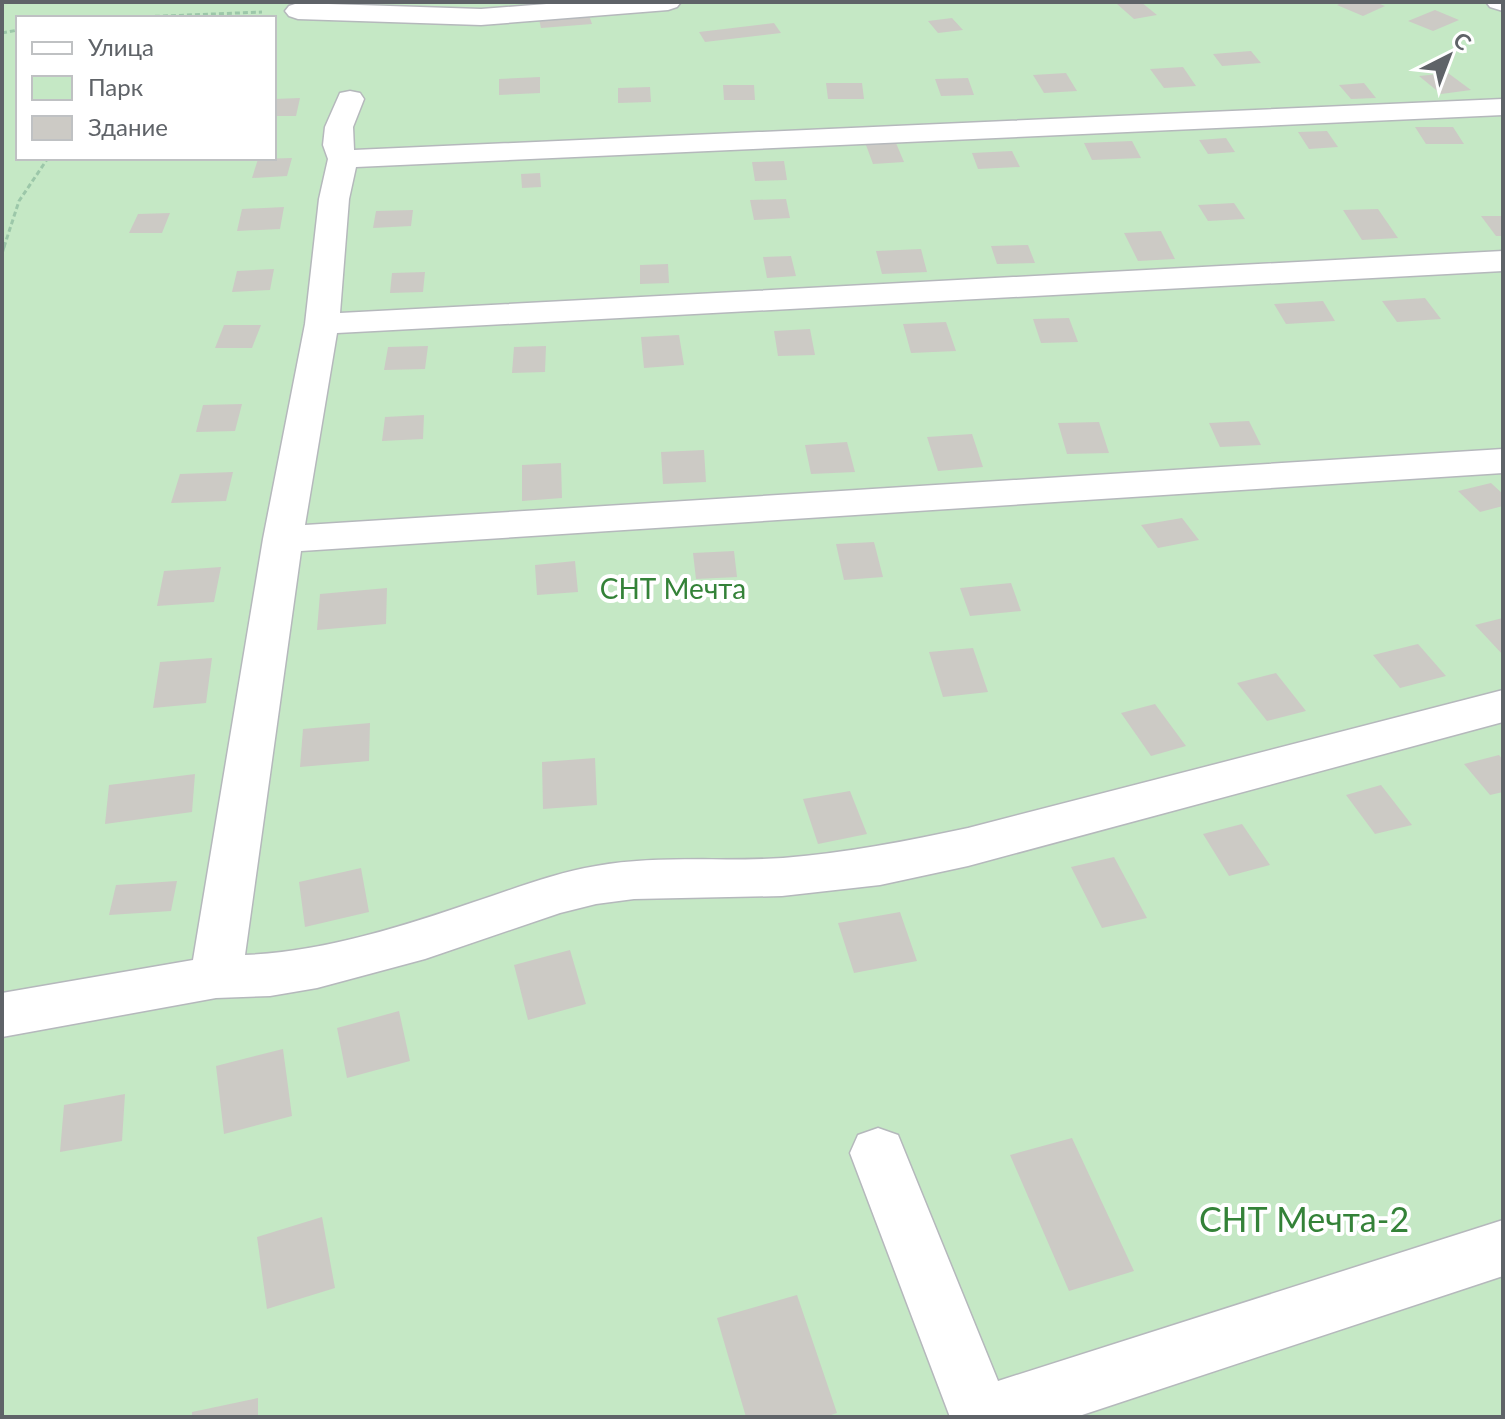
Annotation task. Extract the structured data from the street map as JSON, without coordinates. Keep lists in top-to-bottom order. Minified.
{"parks":["СНТ Мечта","СНТ Мечта-2"],"legend":["Улица","Парк","Здание"],"north":"top right"}
